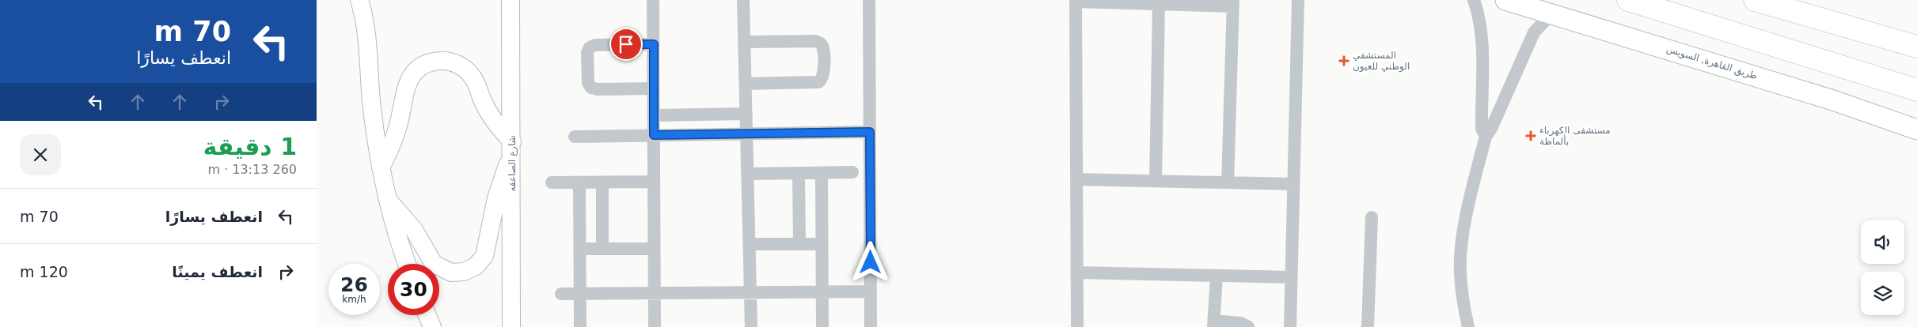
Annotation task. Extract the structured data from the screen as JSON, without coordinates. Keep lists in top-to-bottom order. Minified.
{"streets":{"main road":["طريق القاهرة, السويس"],"street":["شارع الصاعقه"]},"places":{"health":["المستشفي الوطني للعيون","مستشفى الكهرباء بألماظة"]},"page":{"turn":["70 m","انعطف يسارًا"],"heading":["1 دقيقة","260 m · 13:13"],"list":[{"name":"انعطف يسارًا","value":"70 m"},{"name":"انعطف يمينًا","value":"120 m"}],"speed":"26 km/h","limit":"30"}}
